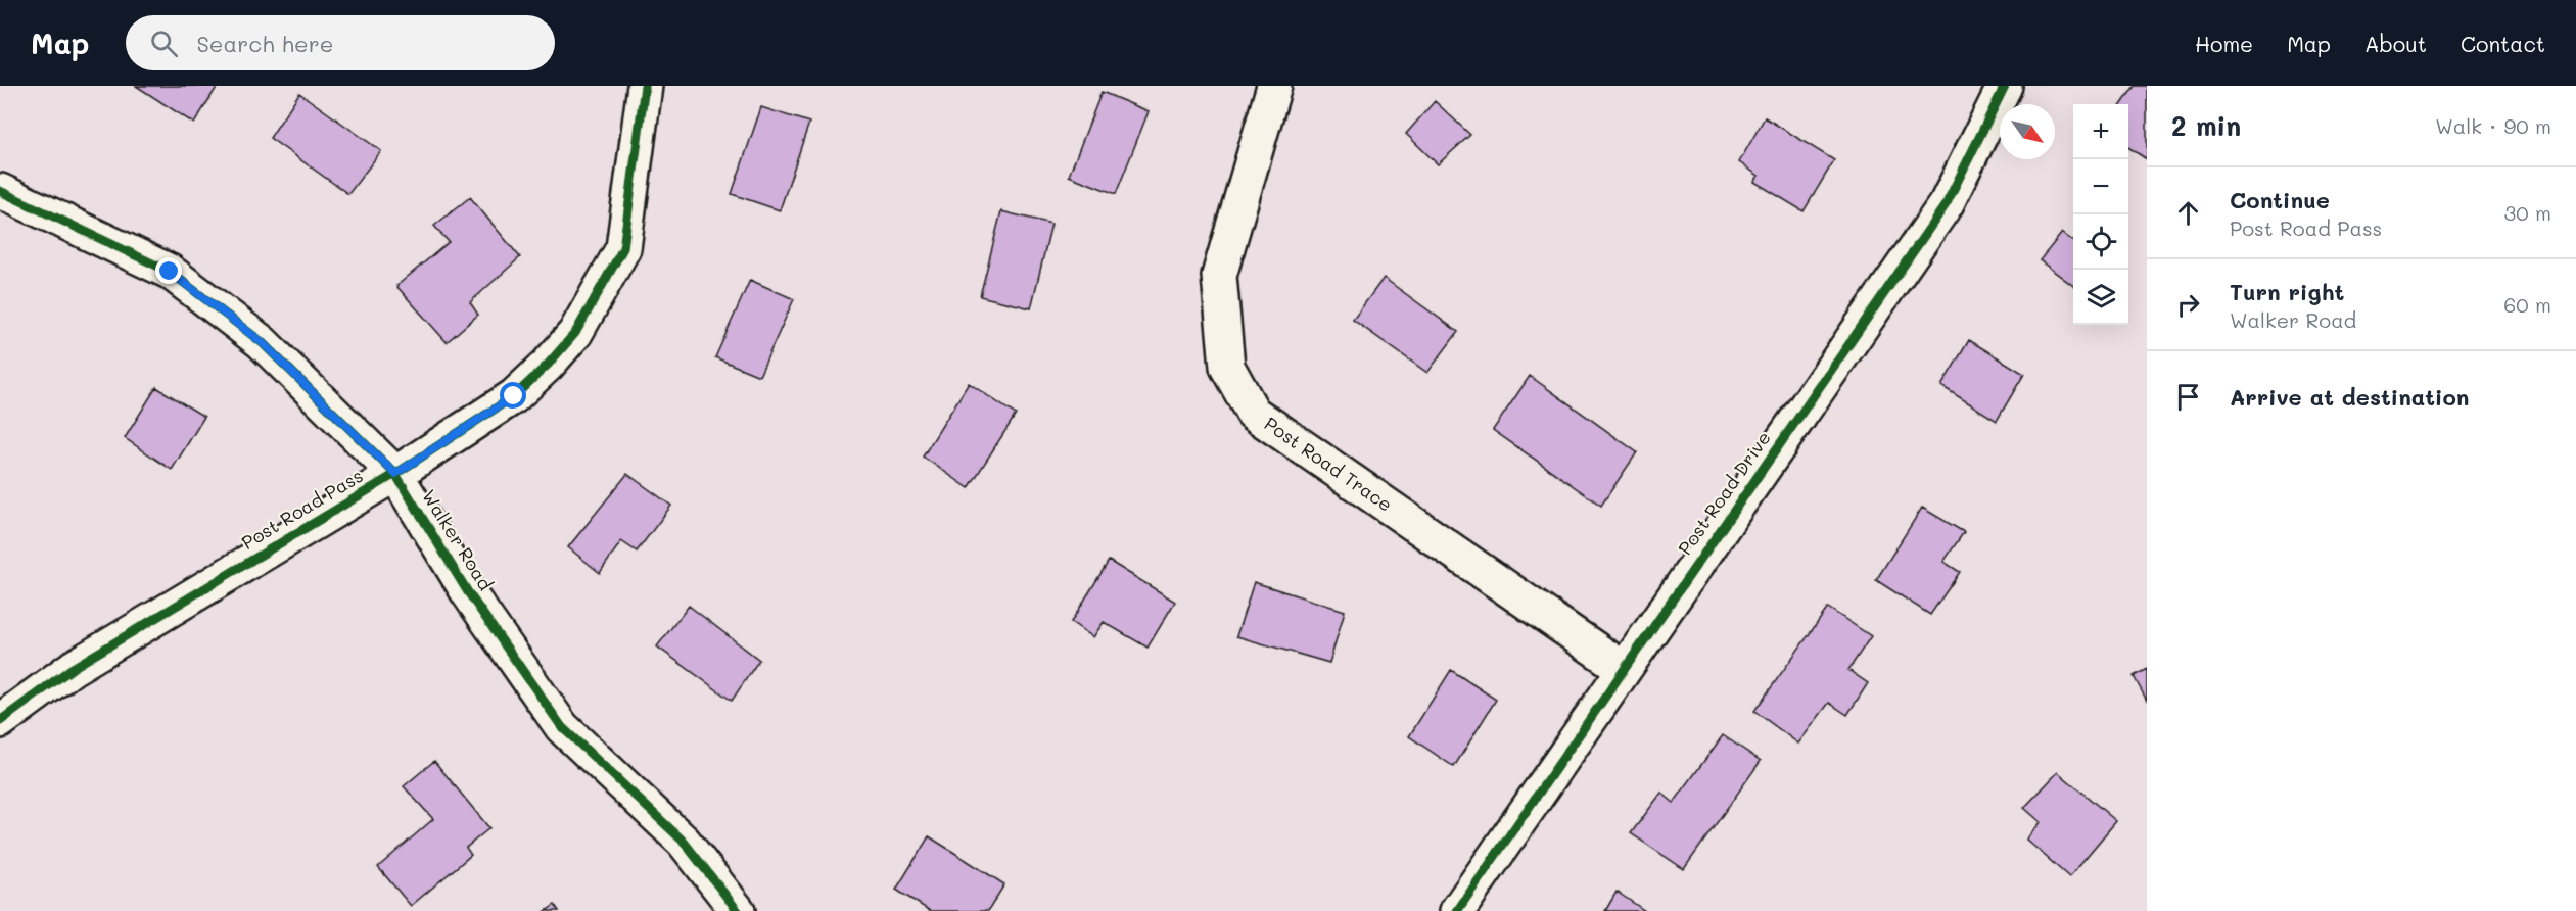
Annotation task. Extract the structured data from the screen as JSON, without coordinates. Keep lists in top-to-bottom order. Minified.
{"streets":{"street":["Post Road Trace","Post Road Drive","Post Road Pass","Walker Road"]},"crossings":[["Post Road Trace","Post Road Drive"],["Post Road Pass","Walker Road"]],"north":"bottom right","page":{"header":"Map","search":"Search here","nav":["Home","Map","About","Contact"],"heading":["2 min","Walk · 90 m"],"map_buttons":["+","−"],"list":[["Continue","Post Road Pass","30 m"],["Turn right","Walker Road","60 m"],"Arrive at destination"]}}
